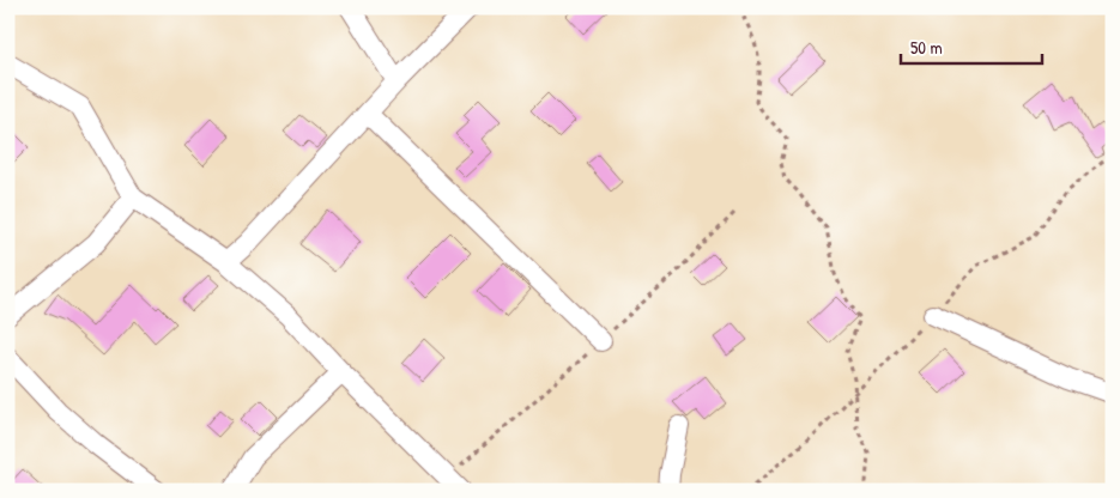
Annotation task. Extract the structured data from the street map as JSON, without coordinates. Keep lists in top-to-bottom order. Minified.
{"scale_bar":"50 m"}
